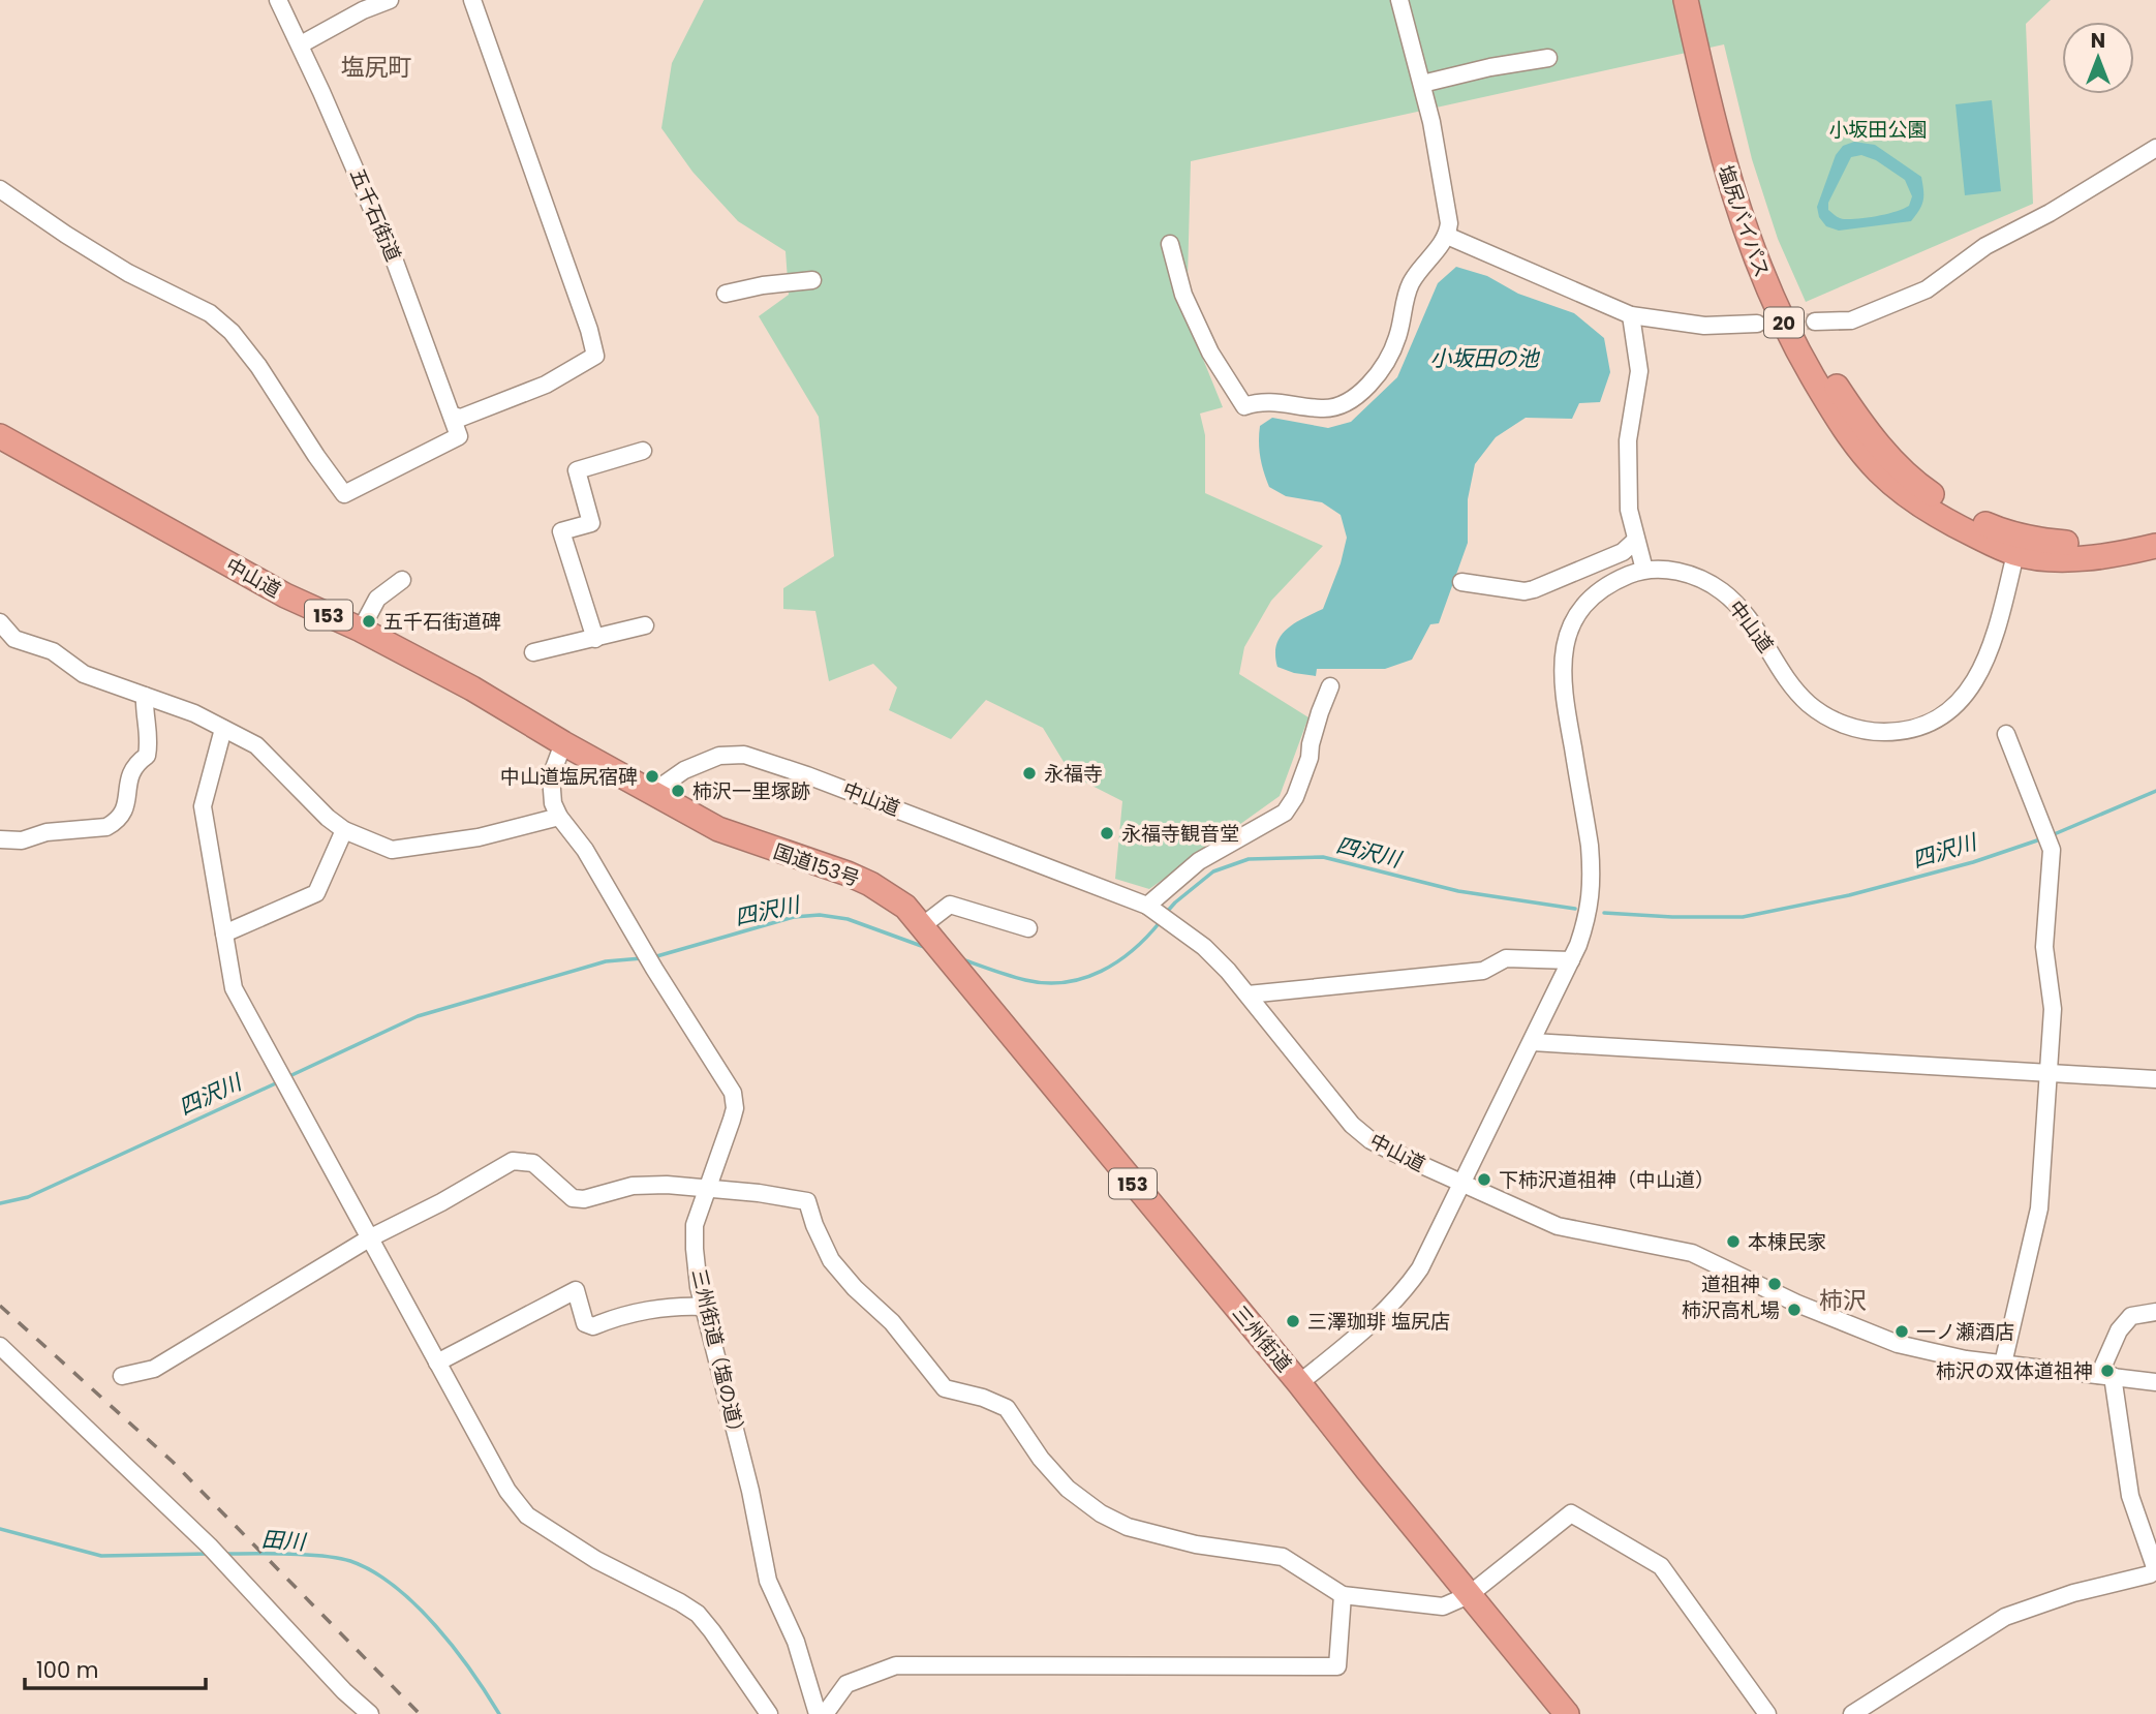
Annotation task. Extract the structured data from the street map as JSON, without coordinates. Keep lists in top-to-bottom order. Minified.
{"streets":{"highway":["塩尻バイパス","20","中山道","153","国道153号","三州街道"],"street":["五千石街道","三州街道（塩の道）"]},"crossings":[["塩尻バイパス","20"],["塩尻バイパス","中山道"],["20","中山道"],["中山道","国道153号"],["中山道","三州街道（塩の道）"],["国道153号","三州街道"]],"districts":["塩尻町","柿沢"],"water":["小坂田の池","四沢川","田川"],"parks":["小坂田公園"],"places":["五千石街道碑","永福寺","中山道塩尻宿碑","柿沢一里塚跡","永福寺観音堂","下柿沢道祖神（中山道）","本棟民家","道祖神","柿沢高札場","三澤珈琲 塩尻店","一ノ瀬酒店","柿沢の双体道祖神"],"scale_bar":"100 m","north":"top"}
